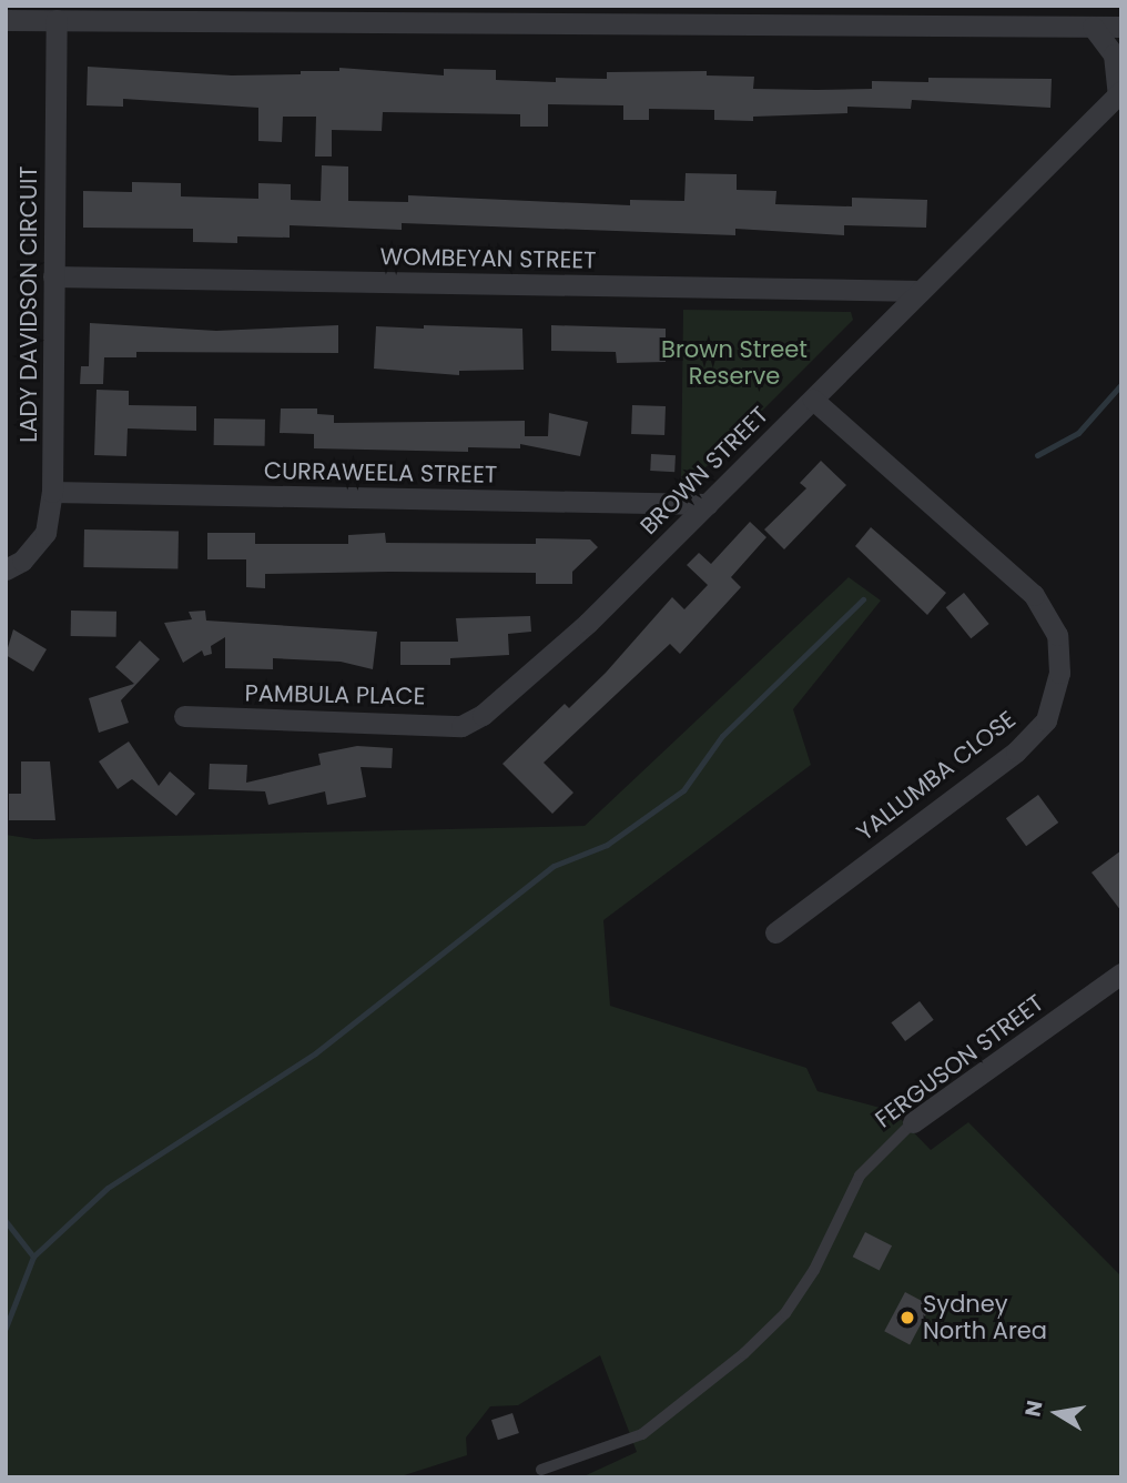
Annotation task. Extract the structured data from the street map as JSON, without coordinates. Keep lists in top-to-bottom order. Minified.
{"streets":{"street":["WOMBEYAN STREET","LADY DAVIDSON CIRCUIT","BROWN STREET","CURRAWEELA STREET","PAMBULA PLACE","YALLUMBA CLOSE","FERGUSON STREET"]},"crossings":[["WOMBEYAN STREET","LADY DAVIDSON CIRCUIT"],["WOMBEYAN STREET","BROWN STREET"],["LADY DAVIDSON CIRCUIT","CURRAWEELA STREET"],["BROWN STREET","CURRAWEELA STREET"],["BROWN STREET","PAMBULA PLACE"],["BROWN STREET","YALLUMBA CLOSE"]],"parks":["Brown Street Reserve"],"places":["Sydney North Area"],"north":"left"}
